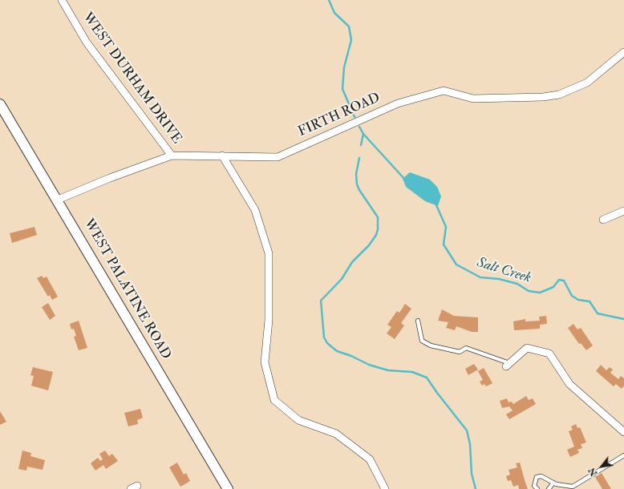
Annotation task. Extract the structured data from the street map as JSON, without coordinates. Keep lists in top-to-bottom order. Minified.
{"streets":{"main road":["WEST PALATINE ROAD"],"street":["WEST DURHAM DRIVE","FIRTH ROAD"]},"crossings":[["WEST DURHAM DRIVE","FIRTH ROAD"],["FIRTH ROAD","WEST PALATINE ROAD"]],"water":["Salt Creek"],"north":"bottom left"}
